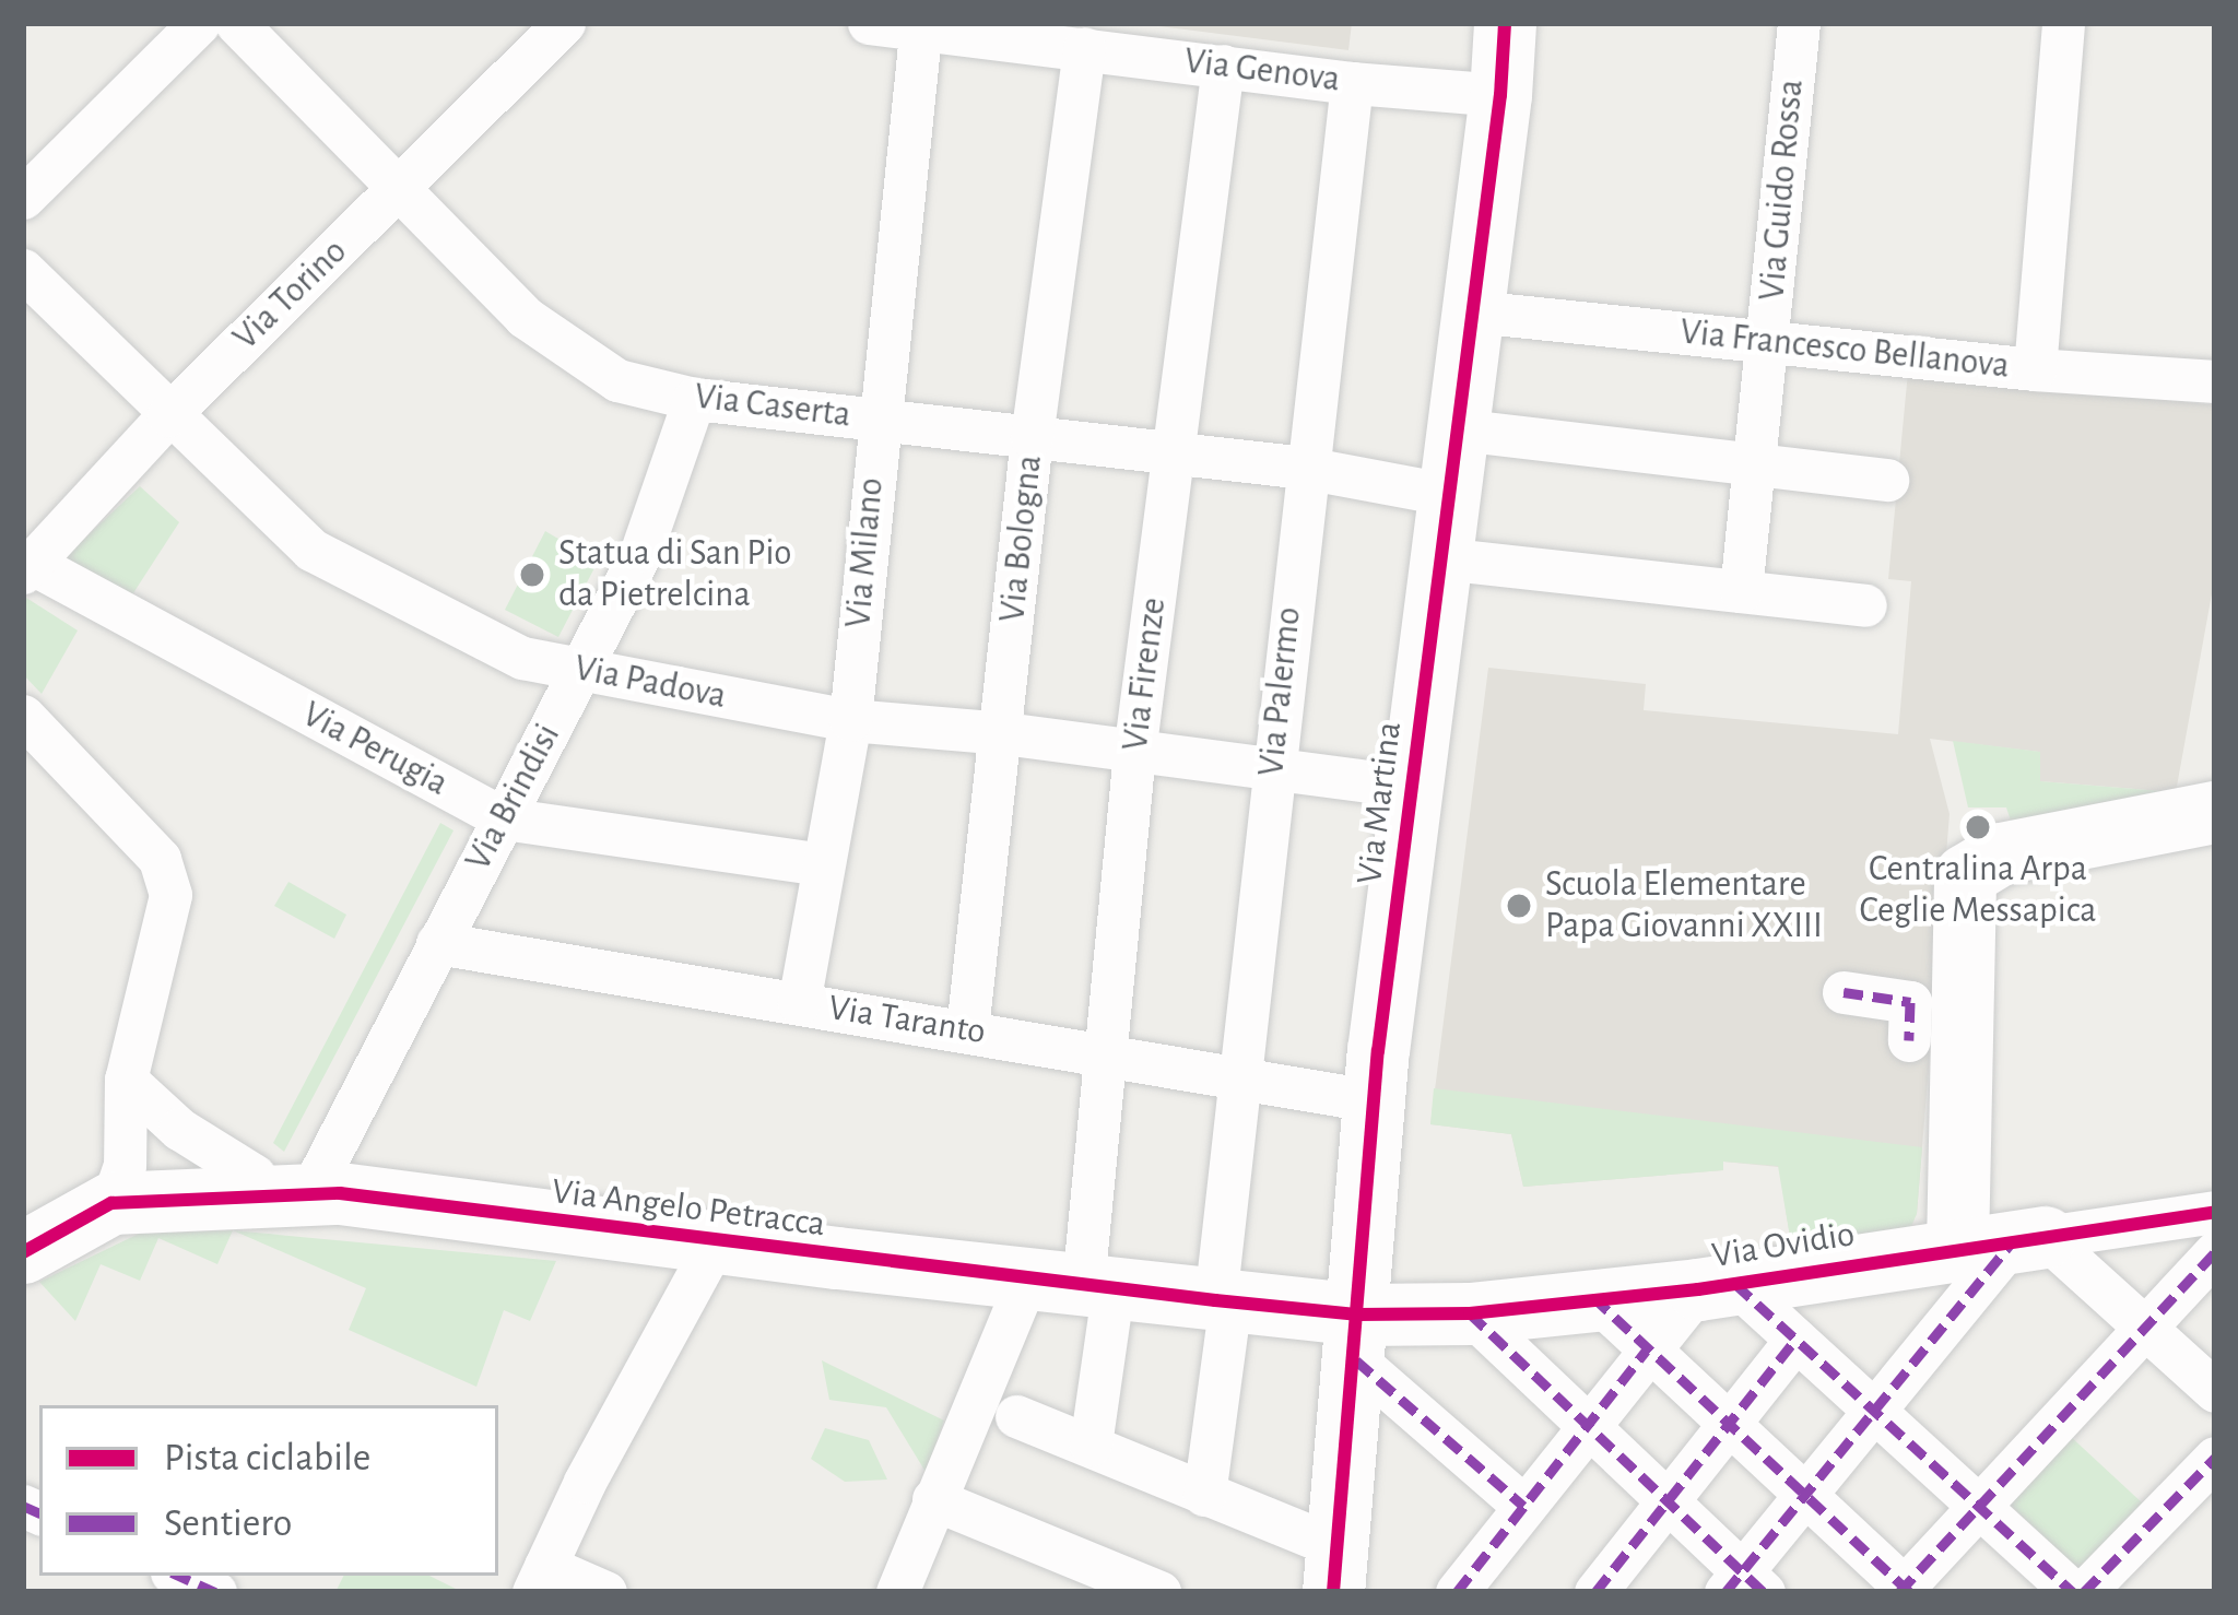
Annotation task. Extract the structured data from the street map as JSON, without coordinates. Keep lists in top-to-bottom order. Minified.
{"streets":{"street":["Via Genova","Via Guido Rossa","Via Torino","Via Francesco Bellanova","Via Caserta","Via Bologna","Via Milano","Via Firenze","Via Padova","Via Palermo","Via Perugia","Via Brindisi","Via Martina","Via Taranto","Via Angelo Petracca","Via Ovidio"]},"crossings":[["Via Genova","Via Bologna"],["Via Genova","Via Milano"],["Via Genova","Via Firenze"],["Via Genova","Via Palermo"],["Via Genova","Via Martina"],["Via Guido Rossa","Via Francesco Bellanova"],["Via Torino","Via Caserta"],["Via Torino","Via Padova"],["Via Torino","Via Perugia"],["Via Francesco Bellanova","Via Martina"],["Via Caserta","Via Bologna"],["Via Caserta","Via Milano"],["Via Caserta","Via Firenze"],["Via Caserta","Via Palermo"],["Via Caserta","Via Brindisi"],["Via Caserta","Via Martina"],["Via Bologna","Via Padova"],["Via Bologna","Via Taranto"],["Via Milano","Via Padova"],["Via Milano","Via Perugia"],["Via Milano","Via Taranto"],["Via Firenze","Via Padova"],["Via Firenze","Via Taranto"],["Via Firenze","Via Angelo Petracca"],["Via Padova","Via Palermo"],["Via Padova","Via Brindisi"],["Via Padova","Via Martina"],["Via Palermo","Via Taranto"],["Via Palermo","Via Angelo Petracca"],["Via Perugia","Via Brindisi"],["Via Brindisi","Via Taranto"],["Via Brindisi","Via Angelo Petracca"],["Via Martina","Via Taranto"],["Via Martina","Via Angelo Petracca"],["Via Martina","Via Ovidio"],["Via Angelo Petracca","Via Ovidio"]],"places":["Statua di San Pio da Pietrelcina","Centralina Arpa Ceglie Messapica","Scuola Elementare Papa Giovanni XXIII"],"legend":["Pista ciclabile","Sentiero"]}
